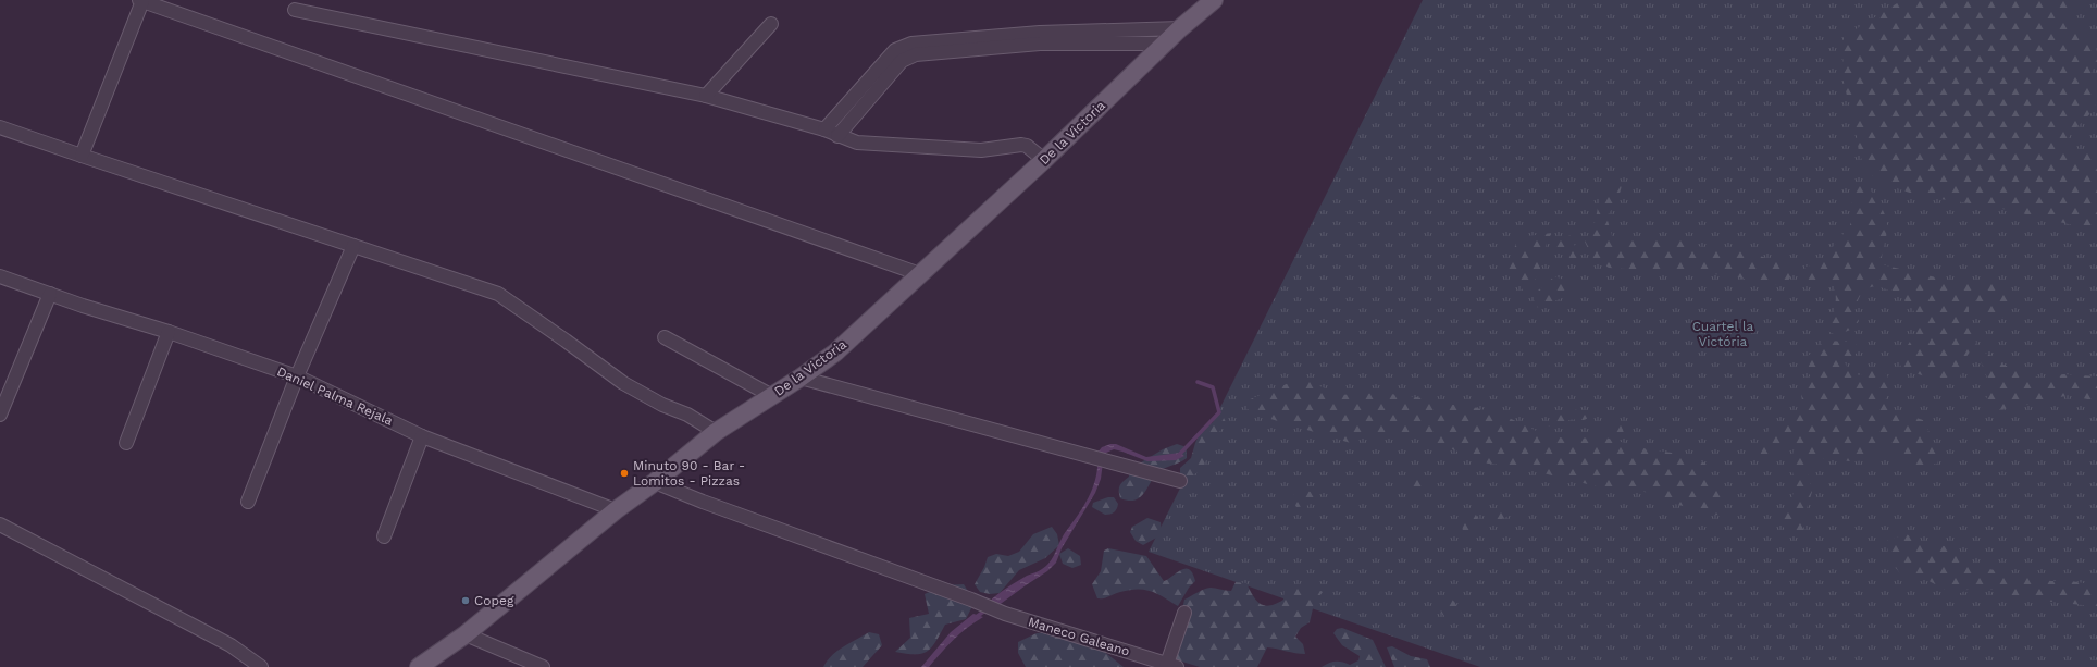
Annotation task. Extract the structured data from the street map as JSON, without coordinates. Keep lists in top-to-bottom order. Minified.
{"streets":{"main road":["De la Victoria"],"street":["Daniel Palma Rejala","Maneco Galeano"]},"crossings":[["De la Victoria","Daniel Palma Rejala"],["De la Victoria","Maneco Galeano"]],"parks":["Cuartel la Victória"],"places":["Minuto 90 - Bar - Lomitos - Pizzas","Copeg"]}
